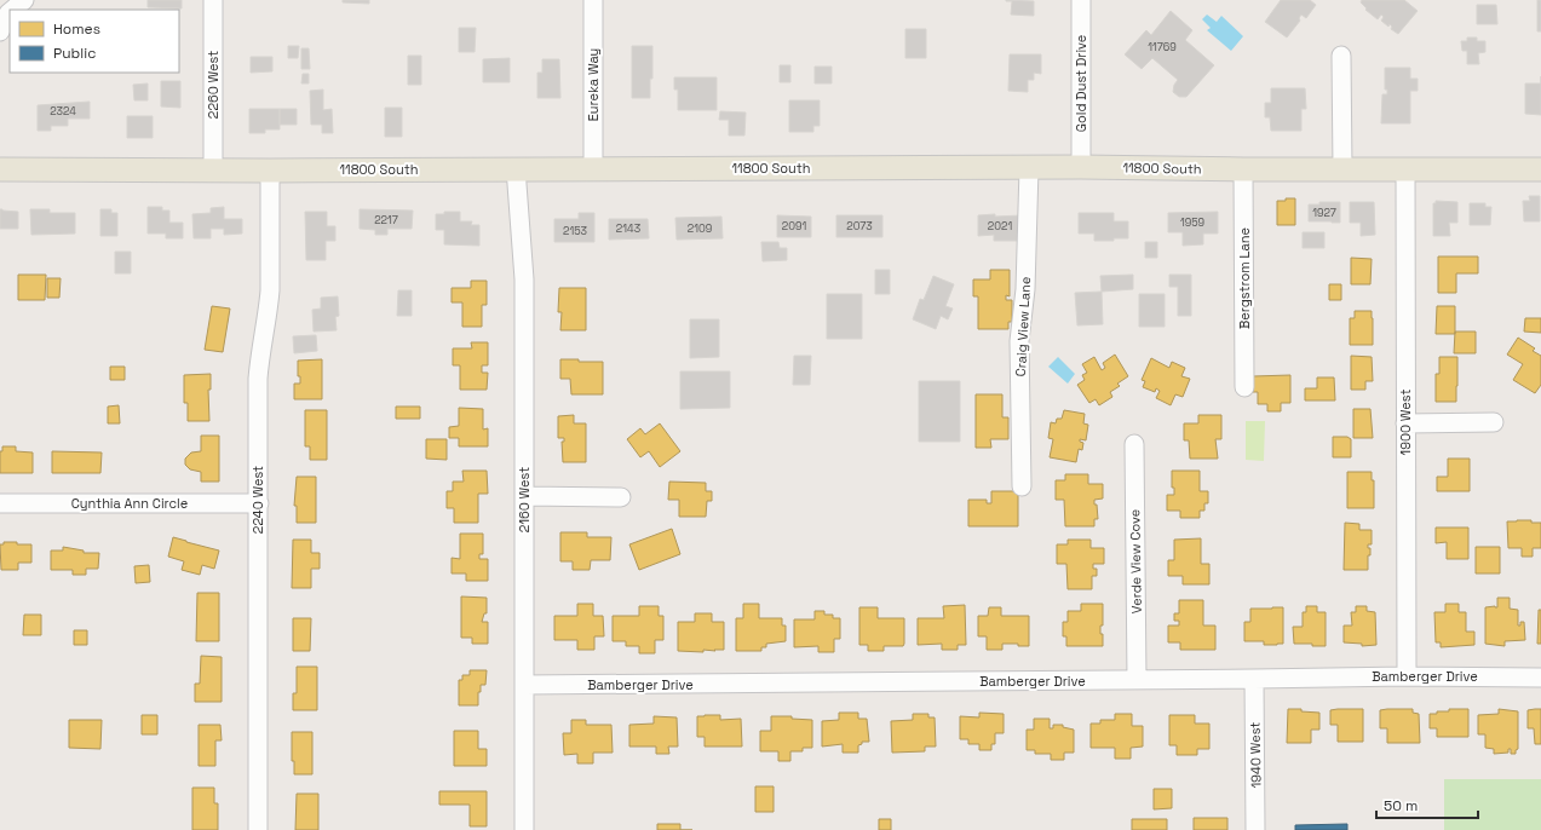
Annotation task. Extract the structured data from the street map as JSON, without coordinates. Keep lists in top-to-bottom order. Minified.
{"streets":{"main road":["11800 South"],"street":["Gold Dust Drive","2260 West","Eureka Way","Bergstrom Lane","Craig View Lane","1900 West","2240 West","2160 West","Cynthia Ann Circle","Verde View Cove","Bamberger Drive","1940 West"]},"crossings":[["Gold Dust Drive","11800 South"],["2260 West","11800 South"],["Eureka Way","11800 South"],["11800 South","Bergstrom Lane"],["11800 South","Craig View Lane"],["11800 South","1900 West"],["11800 South","2240 West"],["11800 South","2160 West"],["1900 West","Bamberger Drive"],["2240 West","Cynthia Ann Circle"],["2160 West","Bamberger Drive"],["Verde View Cove","Bamberger Drive"],["Bamberger Drive","1940 West"]],"house_numbers":["11769","2324","1927","2217","1959","2091","2073","2021","2143","2109","2153"],"legend":["Homes","Public"],"scale_bar":"50 m"}
